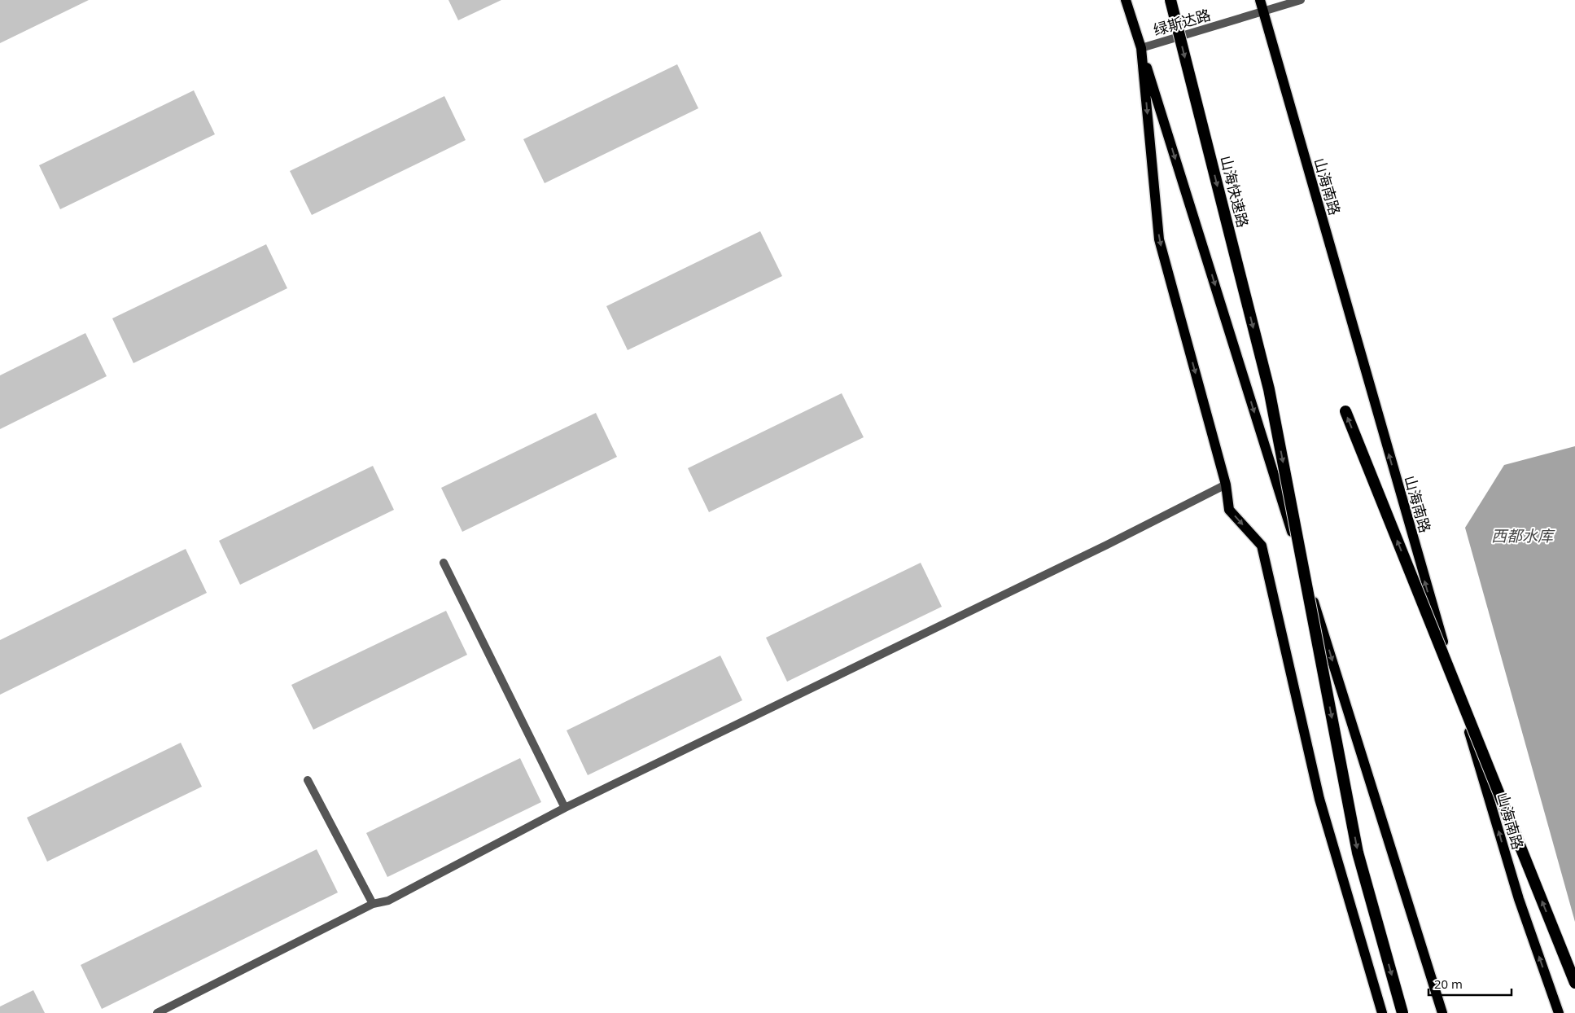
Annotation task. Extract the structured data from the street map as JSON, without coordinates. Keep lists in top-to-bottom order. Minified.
{"streets":{"highway":["山海快速路"],"main road":["山海南路"],"street":["绿斯达路"]},"crossings":[["绿斯达路","山海南路"]],"one_way":["山海南路","山海快速路"],"water":["西都水库"],"scale_bar":"20 m"}
